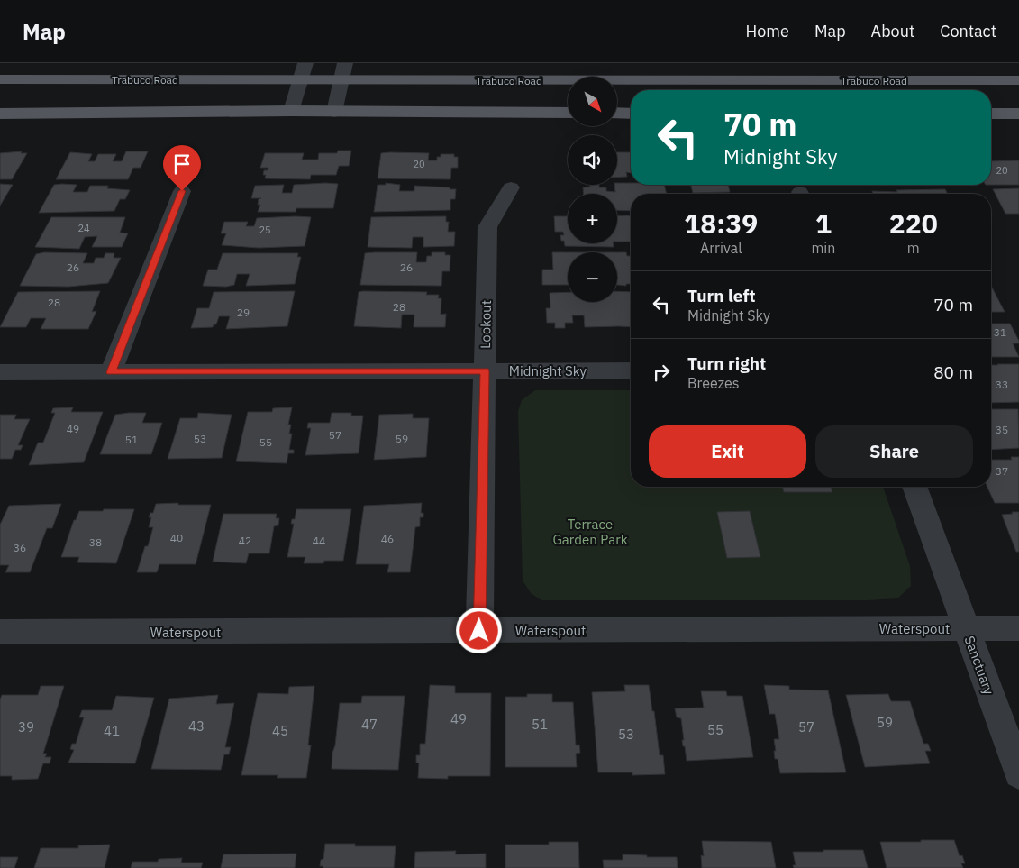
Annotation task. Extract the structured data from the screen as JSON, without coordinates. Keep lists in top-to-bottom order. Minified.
{"streets":{"main road":["Trabuco Road"],"street":["Lookout","Midnight Sky","Waterspout","Sanctuary"]},"crossings":[["Lookout","Midnight Sky"],["Lookout","Waterspout"],["Waterspout","Sanctuary"]],"parks":["Terrace Garden Park"],"house_numbers":["20","20","24","25","26","26","28","28","29","31","33","49","35","57","53","59","51","55","37","40","46","42","44","38","36","49","59","47","51","43","39","57","55","41","45","53"],"north":"bottom right","page":{"header":"Map","nav":["Home","Map","About","Contact"],"map_buttons":["+","−"],"turn":["70 m","Midnight Sky"],"eta":["18:39","Arrival","1","min","220","m"],"list":[{"name":"Turn left","note":"Midnight Sky","value":"70 m"},{"name":"Turn right","note":"Breezes","value":"80 m"}],"buttons":["Exit","Share"]}}
